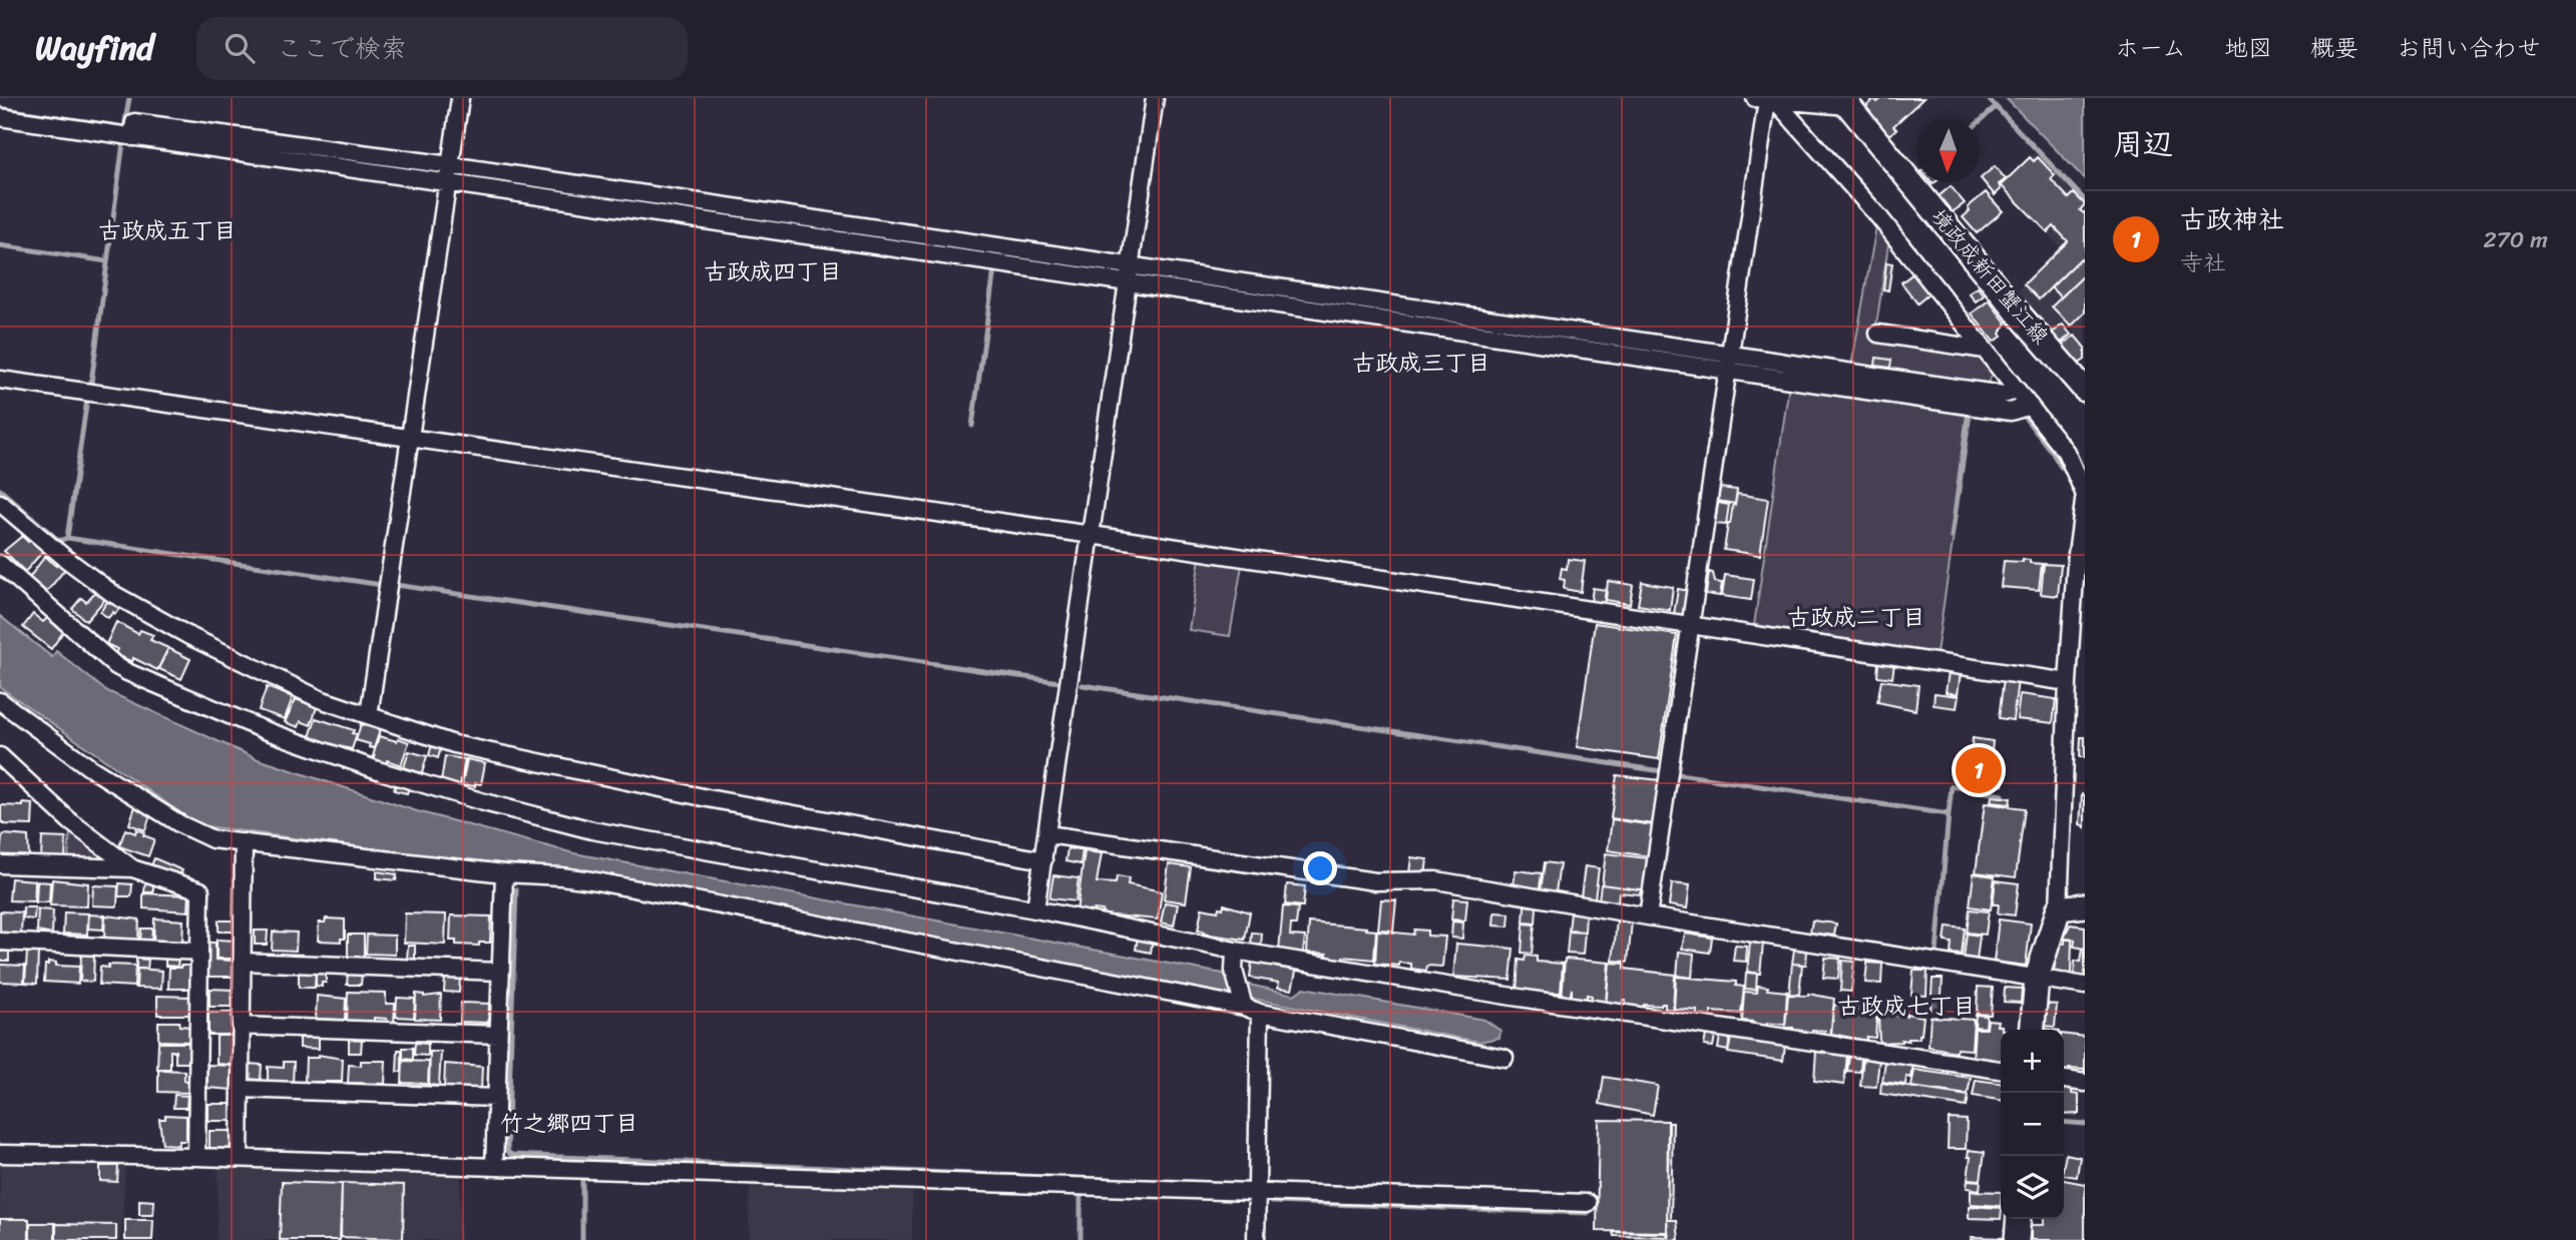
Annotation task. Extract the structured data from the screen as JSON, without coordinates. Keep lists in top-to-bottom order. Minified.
{"streets":{"main road":["境政成新田蟹江線"]},"districts":["古政成五丁目","古政成四丁目","古政成三丁目","古政成二丁目","古政成七丁目","竹之郷四丁目"],"north":"bottom","page":{"header":"Wayfind","search":"ここで検索","nav":["ホーム","地図","概要","お問い合わせ"],"heading":"周辺","list":[{"mark":"1","name":"古政神社","note":"寺社","value":"270 m"}],"pins":"1","map_buttons":["+","−"]}}
